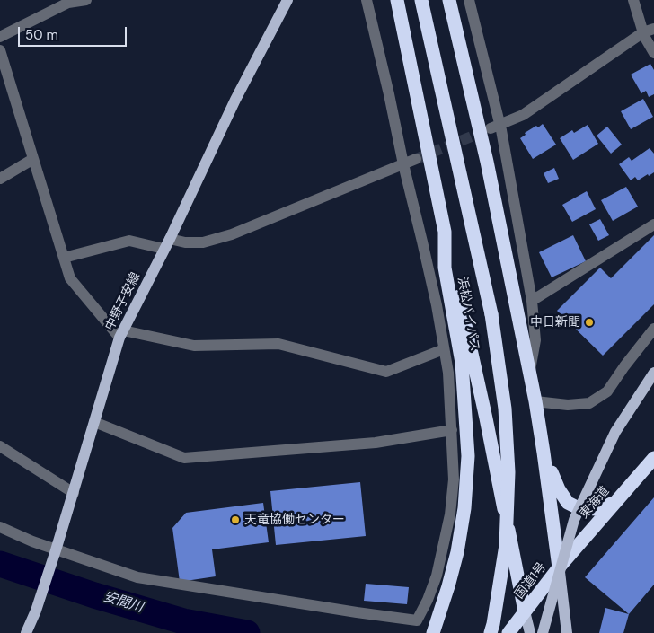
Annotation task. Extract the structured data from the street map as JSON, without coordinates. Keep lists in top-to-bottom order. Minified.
{"streets":{"highway":["浜松バイパス","東海道","国道1号"],"main road":["中野子安線"]},"crossings":[["東海道","国道1号"]],"water":["安間川"],"places":["中日新聞","天竜協働センター"],"scale_bar":"50 m"}
